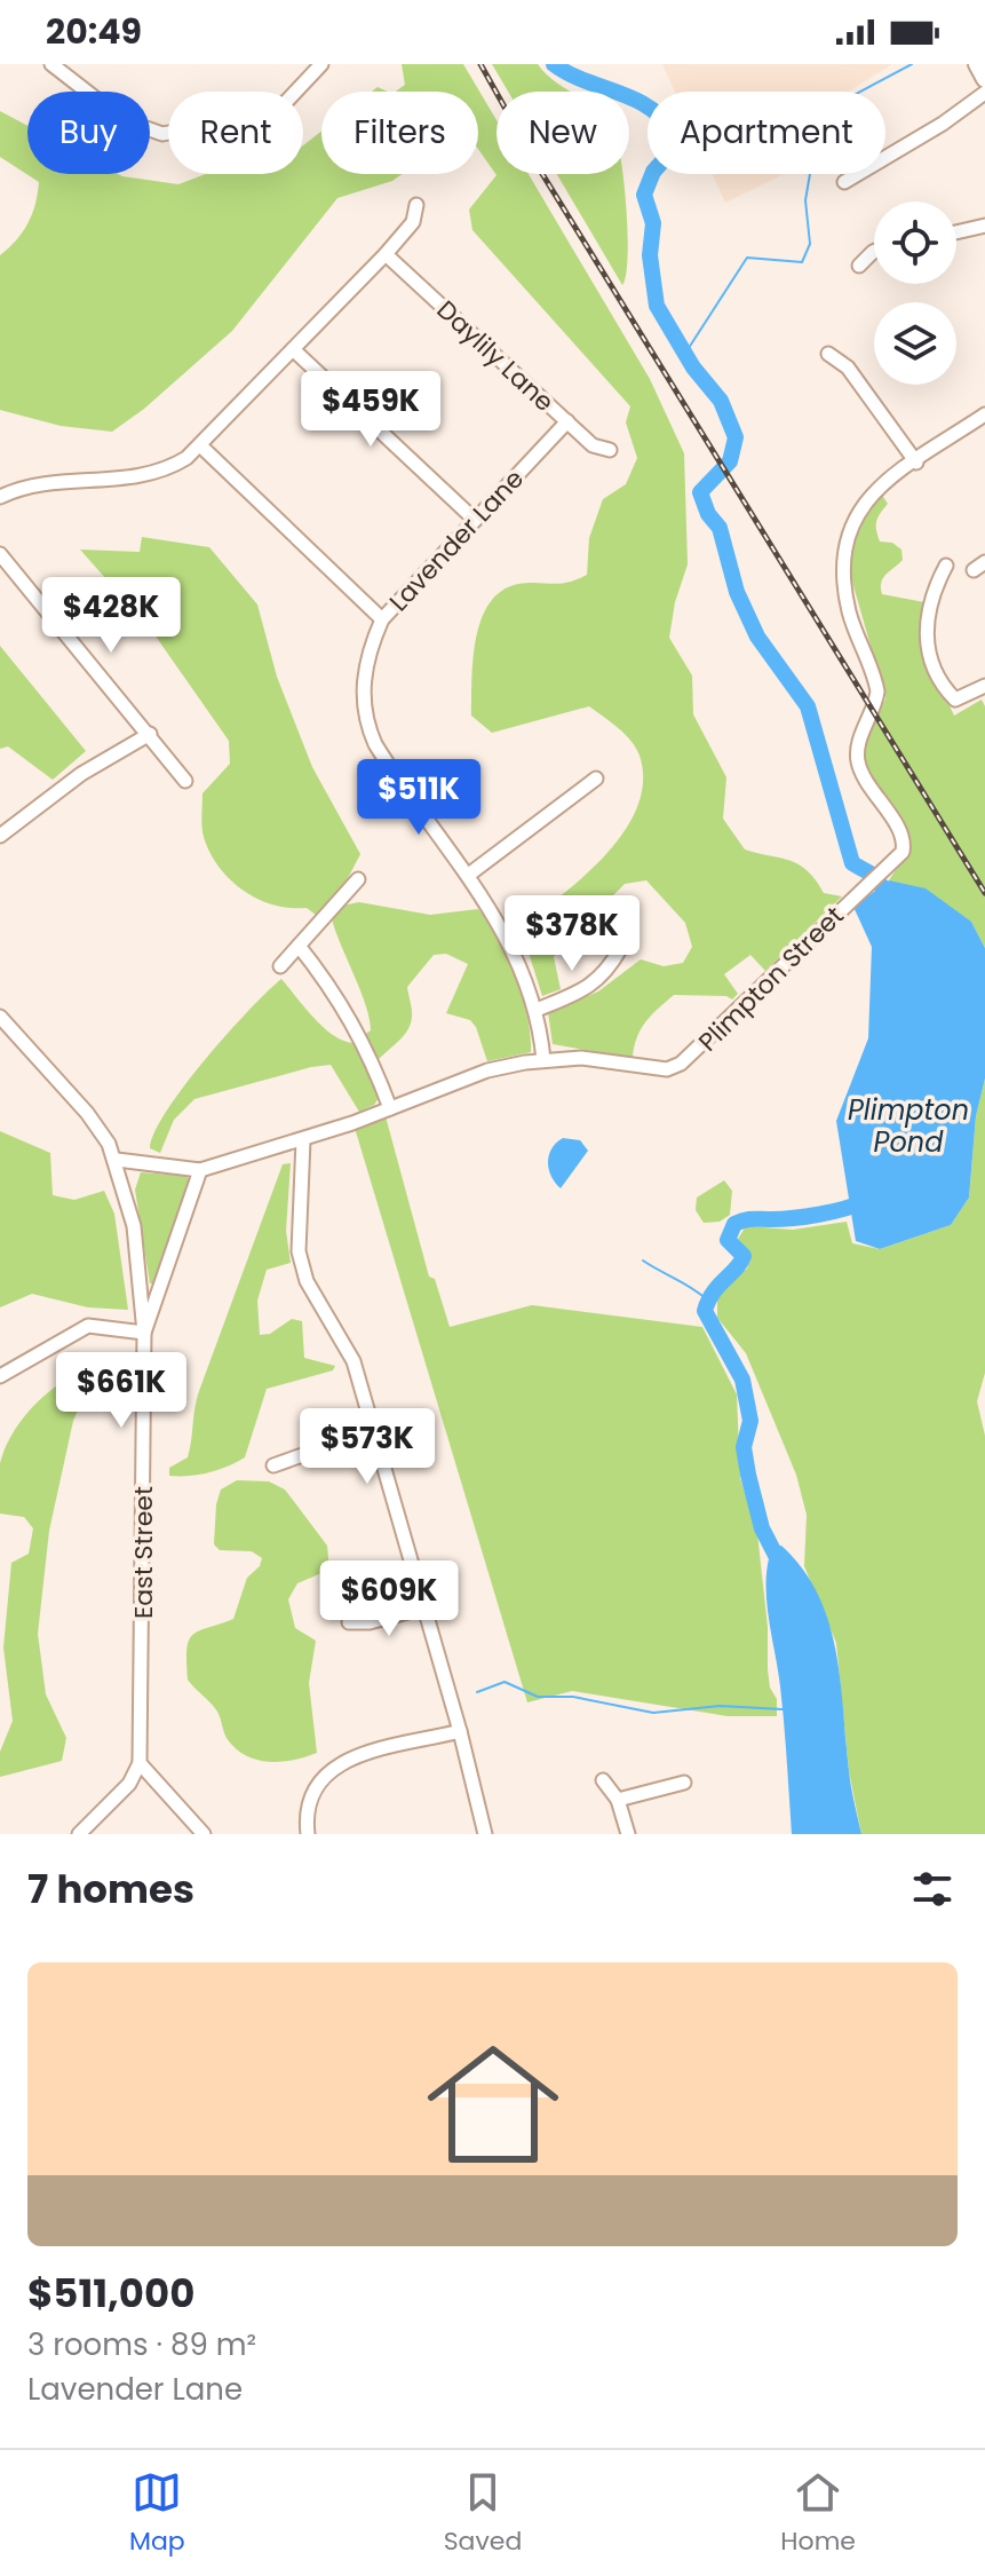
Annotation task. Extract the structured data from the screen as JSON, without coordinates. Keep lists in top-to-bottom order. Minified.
{"streets":{"street":["Daylily Lane","Lavender Lane","Plimpton Street","East Street"]},"crossings":[["Daylily Lane","Lavender Lane"],["Lavender Lane","Plimpton Street"],["Plimpton Street","East Street"]],"water":["Plimpton Pond"],"page":{"status":"20:49","chip":["Buy","Rent","Filters","New","Apartment"],"price":["$459K","$428K","$511K","$378K","$661K","$573K","$609K"],"heading":"7 homes","list":[{"name":"$511,000","note":"3 rooms · 89 m² · Lavender Lane"}],"tabs":["Map","Saved","Home"]}}
